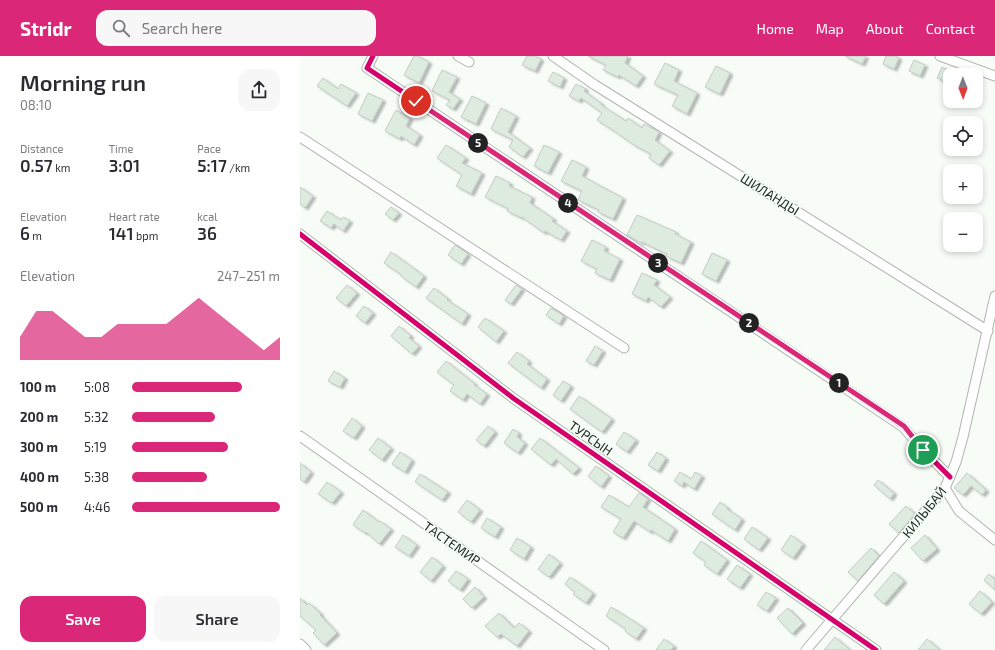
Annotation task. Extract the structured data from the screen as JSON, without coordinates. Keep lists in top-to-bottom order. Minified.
{"streets":{"street":["ШИЛАНДЫ","ТУРСЫН","КИЛЫБАЙ","ТАСТЕМИР"]},"crossings":[["ШИЛАНДЫ","КИЛЫБАЙ"],["ТУРСЫН","КИЛЫБАЙ"]],"north":"bottom","page":{"header":"Stridr","search":"Search here","nav":["Home","Map","About","Contact"],"heading":["Morning run","08:10"],"map_buttons":["+","−"],"stats":[["Distance","0.57 km"],["Time","3:01"],["Pace","5:17 /km"],["Elevation","6 m"],["Heart rate","141 bpm"],["kcal","36"]],"pins":["5","4","3","2","1"],"chart":["Elevation","247–251 m"],"list":[{"name":"100 m","note":"5:08"},{"name":"200 m","note":"5:32"},{"name":"300 m","note":"5:19"},{"name":"400 m","note":"5:38"},{"name":"500 m","note":"4:46"}],"buttons":["Save","Share"]}}
